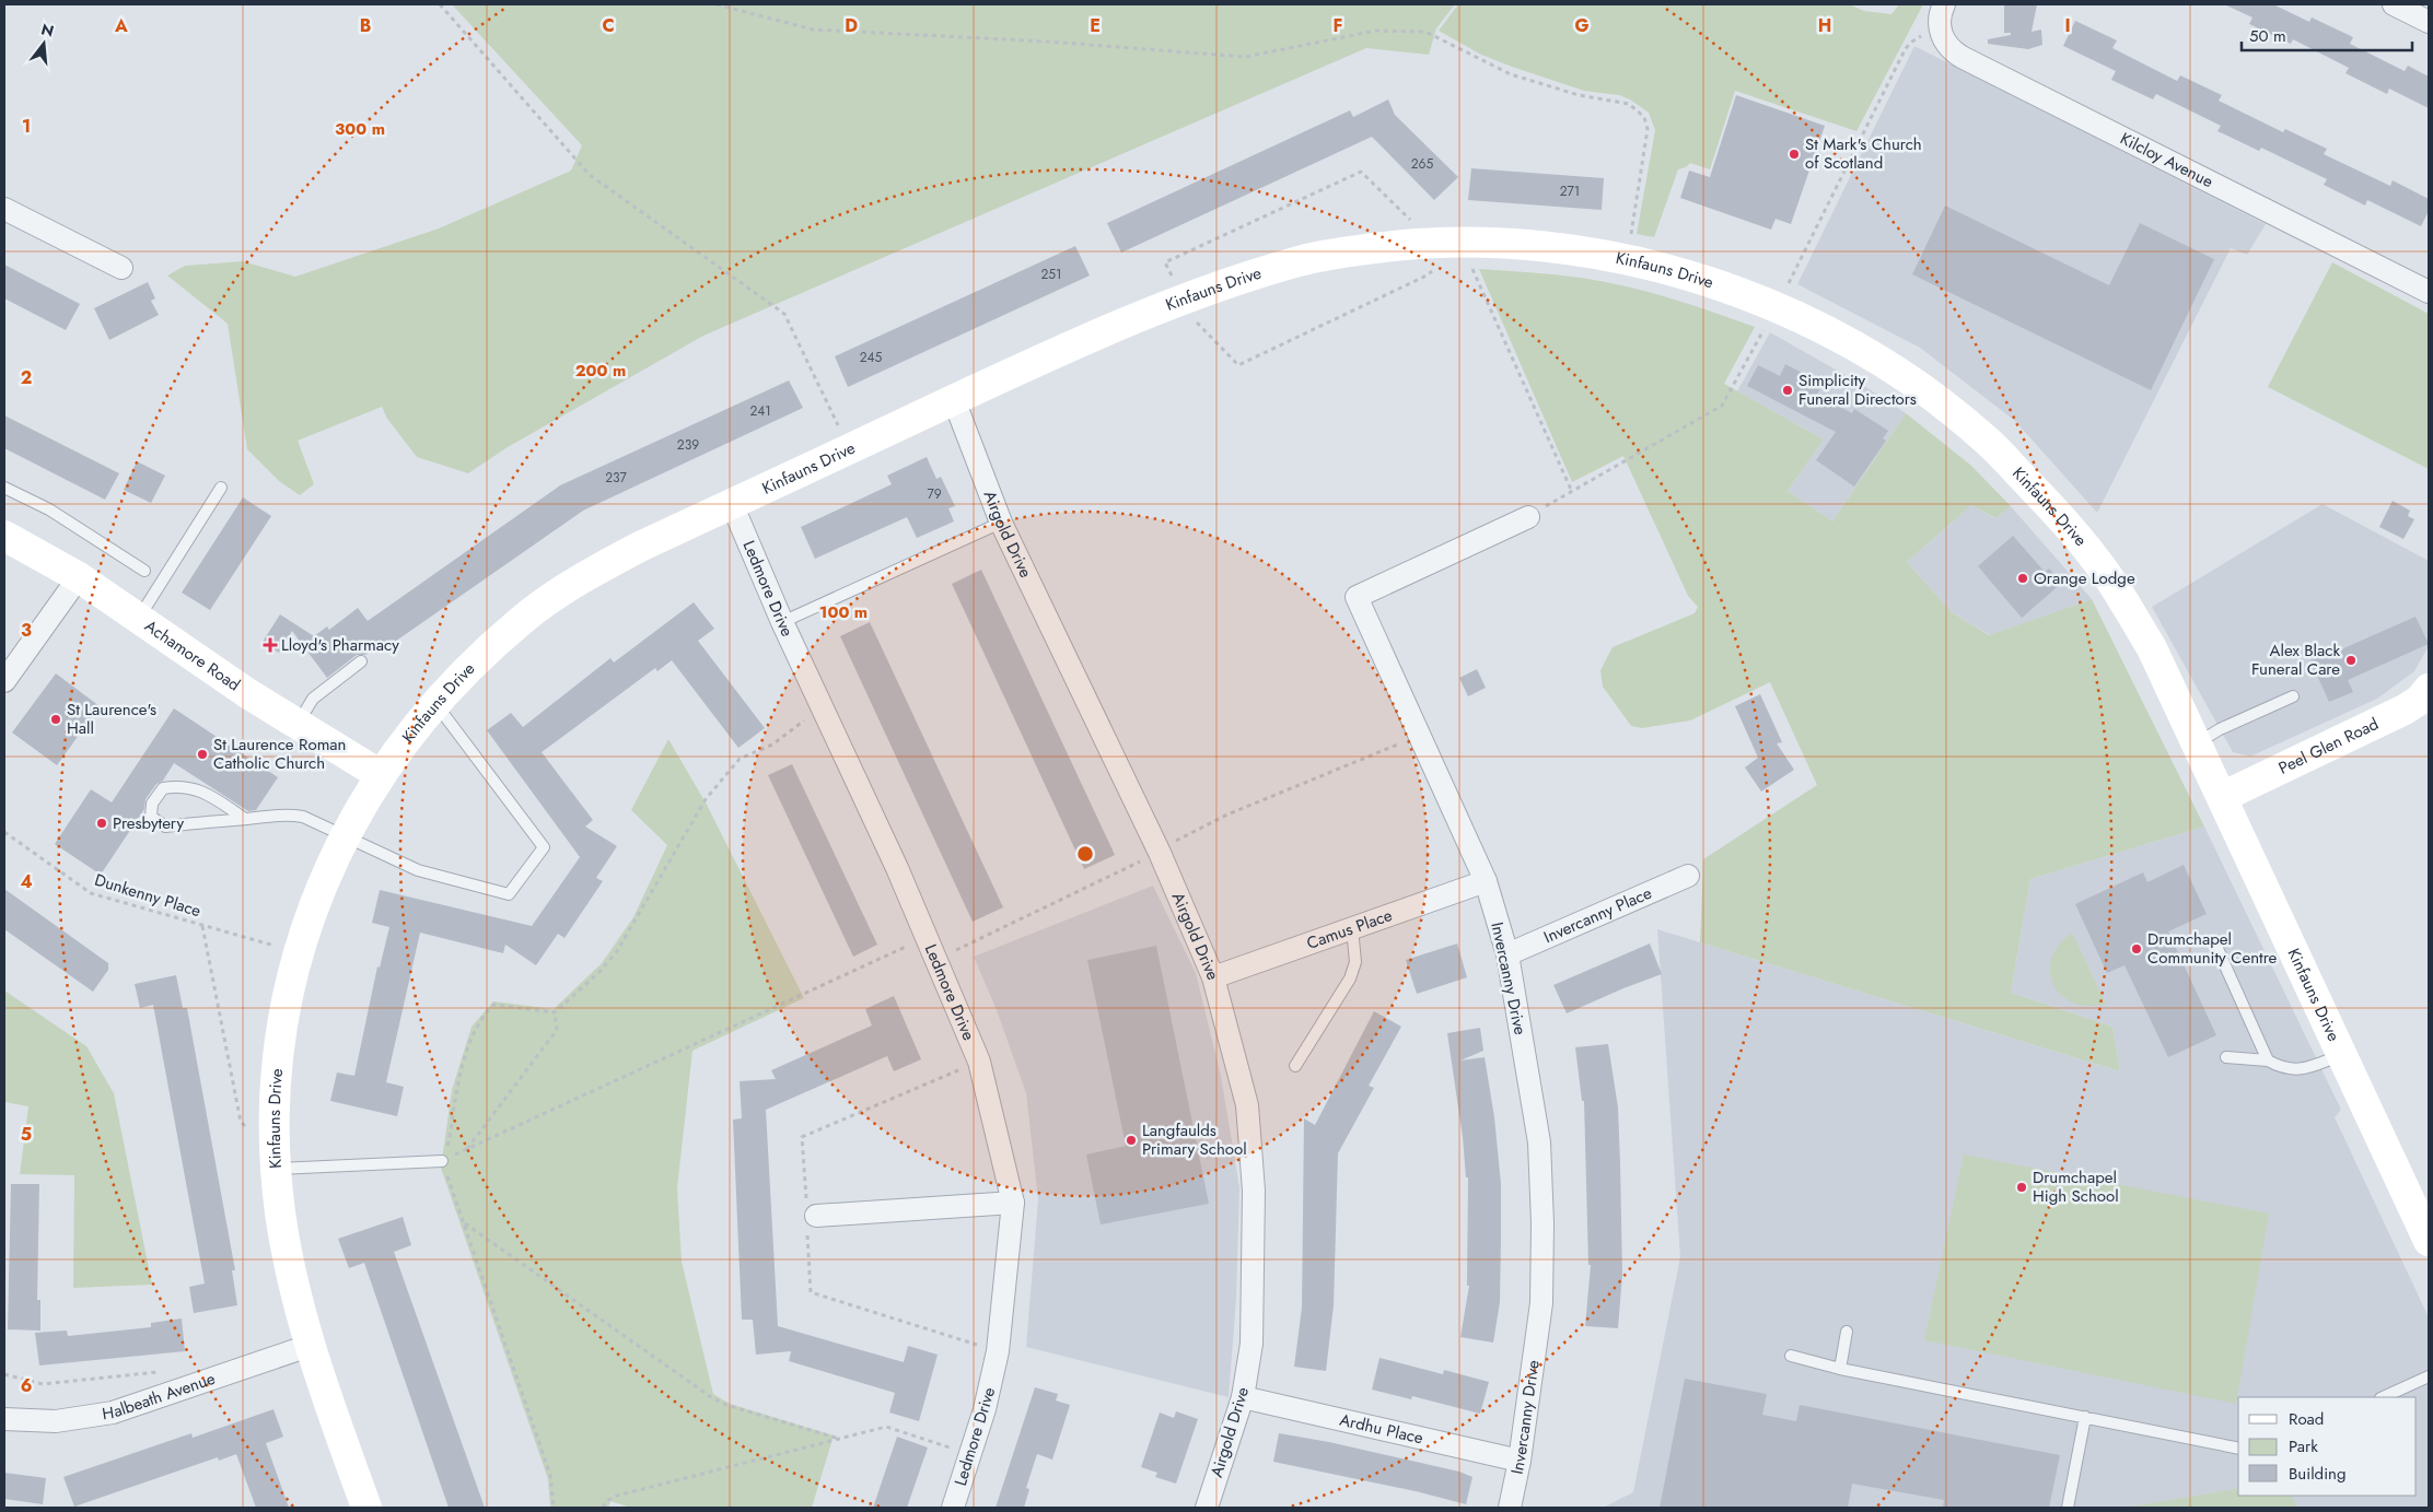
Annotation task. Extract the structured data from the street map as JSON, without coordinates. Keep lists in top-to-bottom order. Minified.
{"streets":{"street":["Kilcloy Avenue","Kinfauns Drive","Airgold Drive","Ledmore Drive","Achamore Road","Peel Glen Road","Invercanny Place","Camus Place","Invercanny Drive","Halbeath Avenue","Ardhu Place"],"path":["Dunkenny Place"]},"crossings":[["Kinfauns Drive","Airgold Drive"],["Kinfauns Drive","Ledmore Drive"],["Kinfauns Drive","Achamore Road"],["Kinfauns Drive","Peel Glen Road"],["Kinfauns Drive","Dunkenny Place"],["Kinfauns Drive","Halbeath Avenue"],["Airgold Drive","Camus Place"],["Airgold Drive","Ardhu Place"],["Invercanny Place","Invercanny Drive"],["Camus Place","Invercanny Drive"],["Invercanny Drive","Ardhu Place"]],"places":{"other":["St Mark's Church of Scotland","Simplicity Funeral Directors","Orange Lodge","Alex Black Funeral Care","St Laurence's Hall","St Laurence Roman Catholic Church","Presbytery","Drumchapel Community Centre","Langfaulds Primary School","Drumchapel High School"],"health":["Lloyd's Pharmacy"]},"house_numbers":["265","271","251","245","241","239","237","79"],"legend":["Road","Park","Building"],"scale_bar":"50 m","north":"top","grid":{"columns":["A","B","C","D","E","F","G","H","I"],"rows":["1","2","3","4","5","6"]},"rings":["300 m","200 m","100 m"]}
